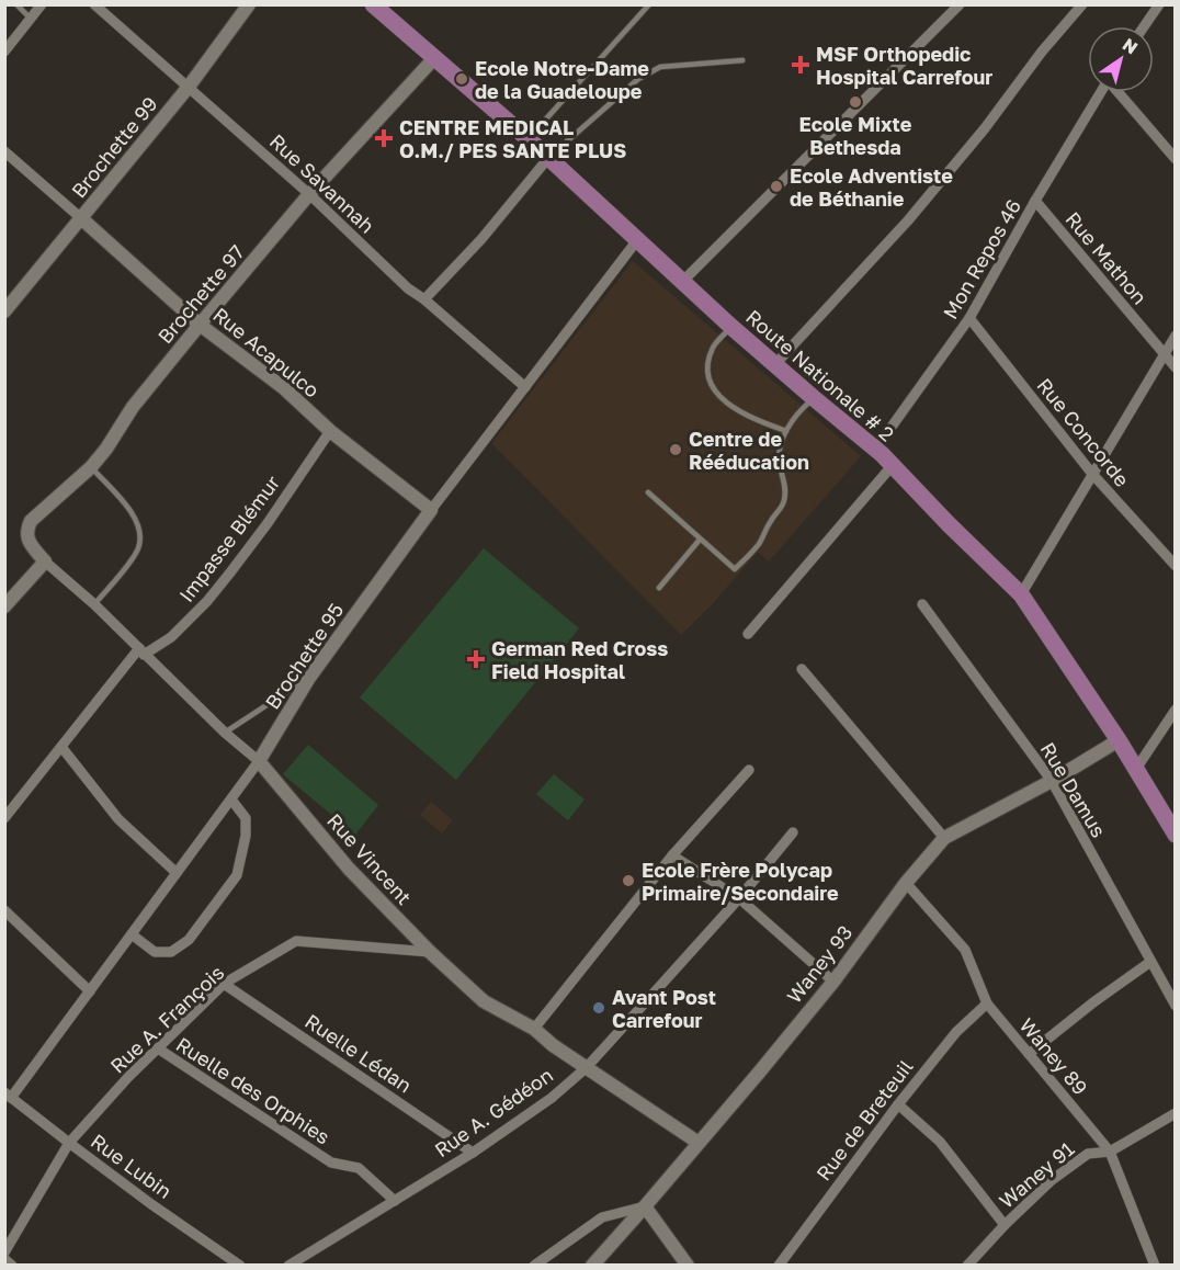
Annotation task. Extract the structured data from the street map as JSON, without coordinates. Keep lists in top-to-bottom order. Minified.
{"streets":{"main road":["Route Nationale # 2"],"street":["Brochette 99","Rue Savannah","Rue Mathon","Mon Repos 46","Brochette 97","Rue Acapulco","Rue Concorde","Impasse Blémur","Brochette 95","Rue Damus","Rue Vincent","Waney 93","Rue A. François","Ruelle Lédan","Waney 89","Ruelle des Orphies","Rue A. Gédéon","Rue de Breteuil","Rue Lubin","Waney 91"]},"crossings":[["Brochette 99","Rue Savannah"],["Brochette 99","Rue Acapulco"],["Rue Savannah","Brochette 97"],["Rue Savannah","Brochette 95"],["Rue Mathon","Mon Repos 46"],["Mon Repos 46","Route Nationale # 2"],["Mon Repos 46","Rue Concorde"],["Brochette 97","Rue Acapulco"],["Brochette 97","Route Nationale # 2"],["Brochette 97","Rue Vincent"],["Rue Acapulco","Impasse Blémur"],["Rue Acapulco","Brochette 95"],["Route Nationale # 2","Brochette 95"],["Route Nationale # 2","Waney 93"],["Impasse Blémur","Rue Vincent"],["Brochette 95","Rue Vincent"],["Brochette 95","Rue Lubin"],["Rue Damus","Waney 93"],["Rue Vincent","Waney 93"],["Rue Vincent","Rue A. François"],["Rue Vincent","Rue A. Gédéon"],["Waney 93","Waney 89"],["Rue A. François","Ruelle Lédan"],["Rue A. François","Ruelle des Orphies"],["Rue A. François","Rue Lubin"],["Ruelle Lédan","Rue A. Gédéon"],["Waney 89","Rue de Breteuil"],["Waney 89","Waney 91"],["Ruelle des Orphies","Rue A. Gédéon"]],"places":{"health":["MSF Orthopedic Hospital Carrefour","CENTRE MEDICAL O.M./ PES SANTE PLUS","German Red Cross Field Hospital"],"other":["Ecole Notre-Dame de la Guadeloupe","Ecole Mixte Bethesda","Ecole Adventiste de Béthanie","Centre de Rééducation","Ecole Frère Polycap Primaire/Secondaire","Avant Post Carrefour"]},"north":"top right"}
